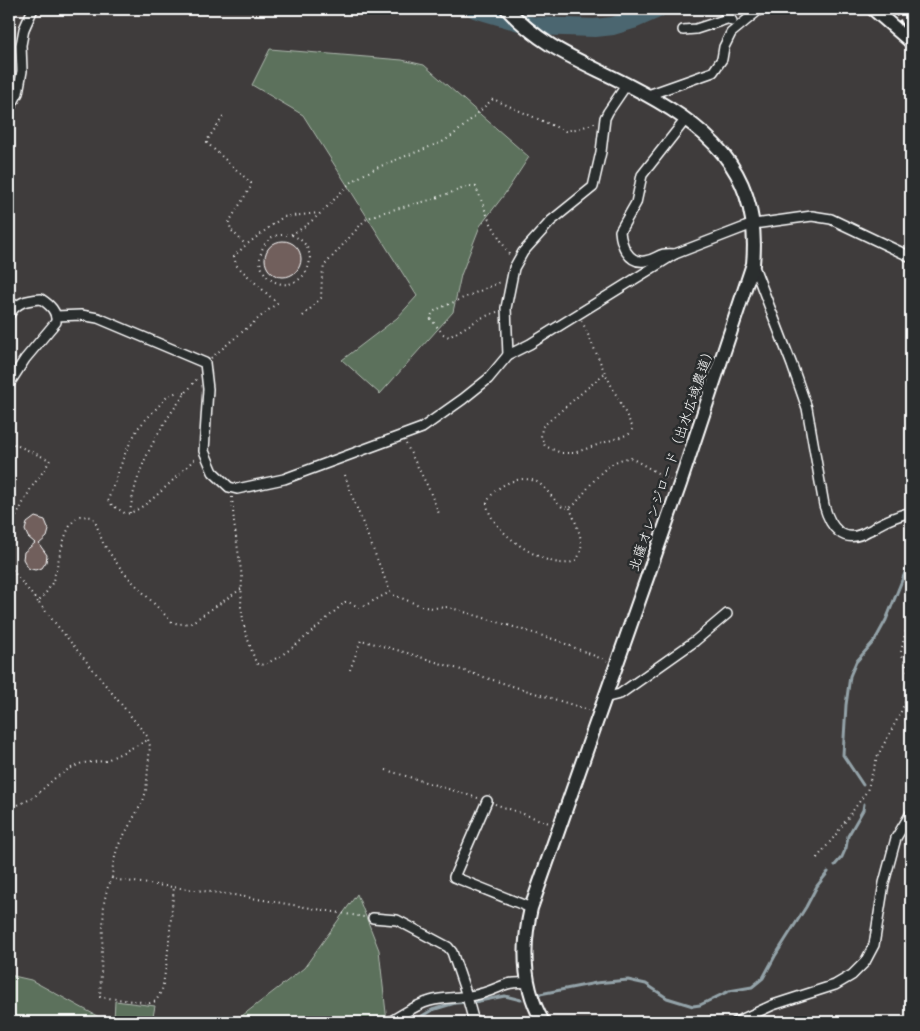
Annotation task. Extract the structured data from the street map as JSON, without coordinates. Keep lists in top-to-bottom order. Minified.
{"streets":{"street":["北薩オレンジロード（出水広域農道）"]}}
